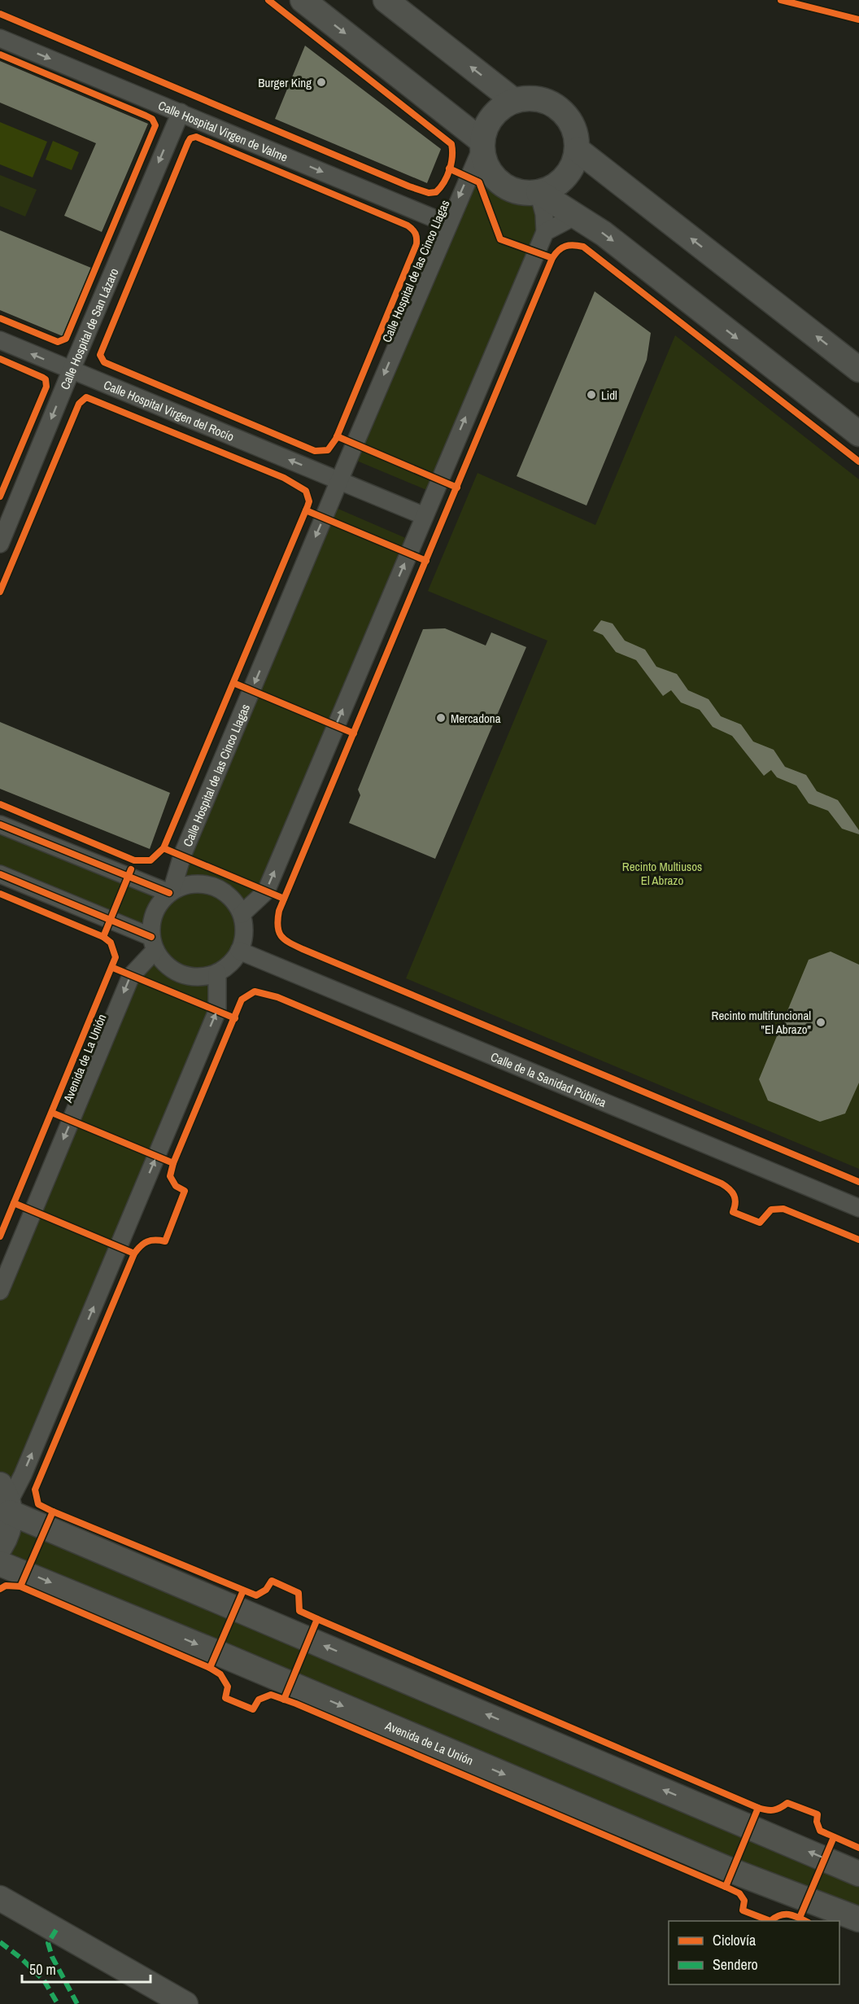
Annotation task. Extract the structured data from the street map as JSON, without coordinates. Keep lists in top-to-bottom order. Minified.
{"streets":{"main road":["Avenida de La Unión"],"street":["Calle Hospital Virgen de Valme","Calle Hospital de las Cinco Llagas","Calle Hospital de San Lázaro","Calle Hospital Virgen del Rocío","Calle de la Sanidad Pública"]},"crossings":[["Calle Hospital Virgen de Valme","Calle Hospital de las Cinco Llagas"],["Calle Hospital Virgen de Valme","Calle Hospital de San Lázaro"],["Calle Hospital de las Cinco Llagas","Calle Hospital Virgen del Rocío"],["Calle Hospital de las Cinco Llagas","Avenida de La Unión"],["Calle Hospital de las Cinco Llagas","Calle de la Sanidad Pública"],["Calle Hospital de San Lázaro","Calle Hospital Virgen del Rocío"],["Avenida de La Unión","Calle de la Sanidad Pública"]],"one_way":["Calle Hospital Virgen de Valme","Calle Hospital de San Lázaro","Calle Hospital Virgen del Rocío"],"parks":["Recinto Multiusos El Abrazo"],"places":["Burger King","Lidl","Mercadona","Recinto multifuncional \"El Abrazo\""],"legend":["Ciclovía","Sendero"],"scale_bar":"50 m"}
